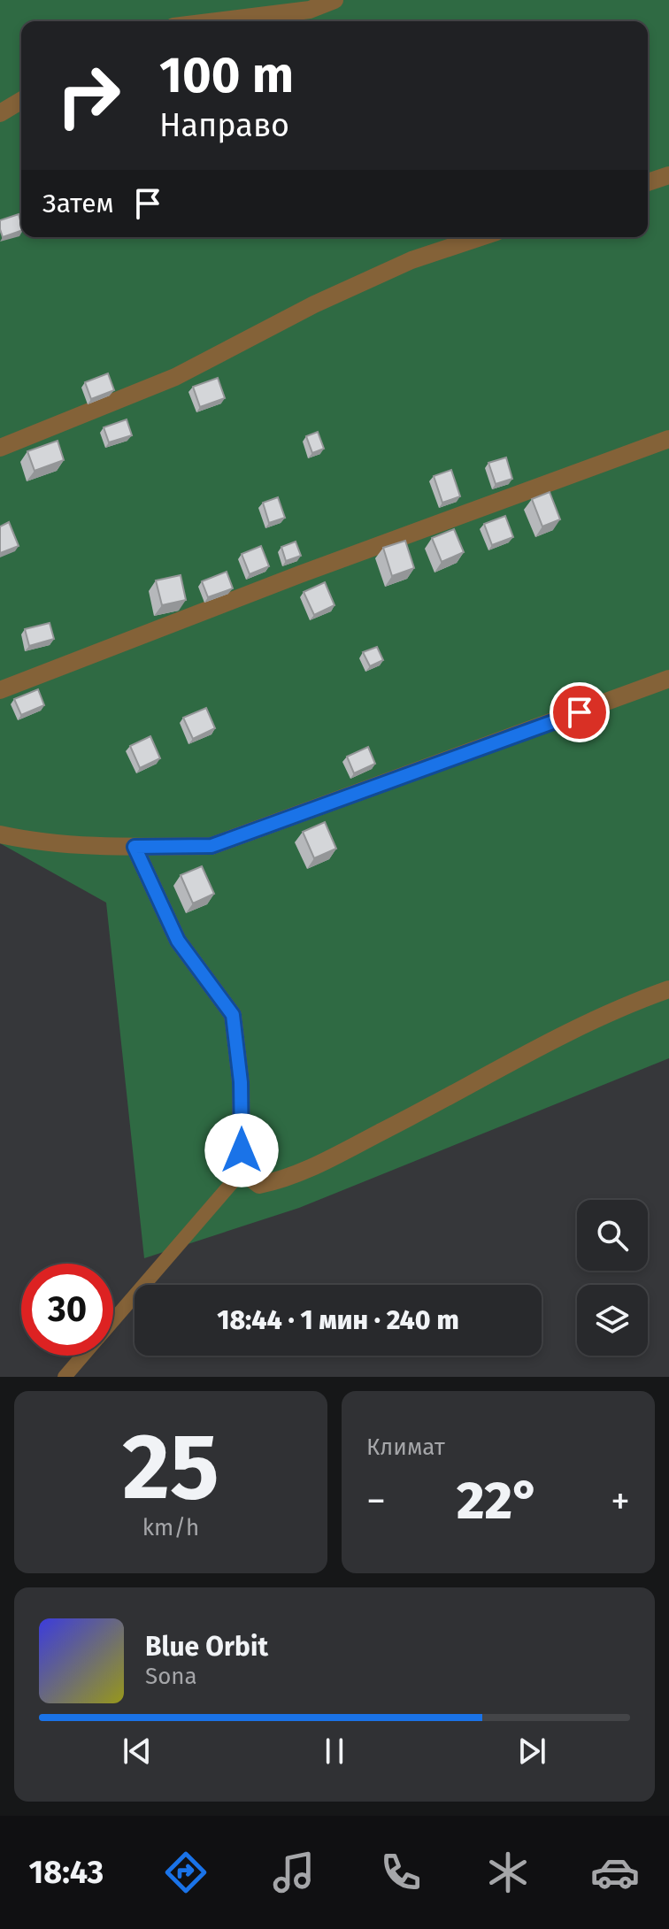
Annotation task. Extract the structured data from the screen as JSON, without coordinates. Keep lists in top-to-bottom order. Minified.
{"page":{"turn":["100 m","Направо"],"then":"Затем","limit":"30","trip":"18:44 · 1 мин · 240 m","tile":[["25","km/h"],"Климат"],"heat":["−","22°","+"],"song":["Blue Orbit","Sona"],"tabs":"18:43"}}
